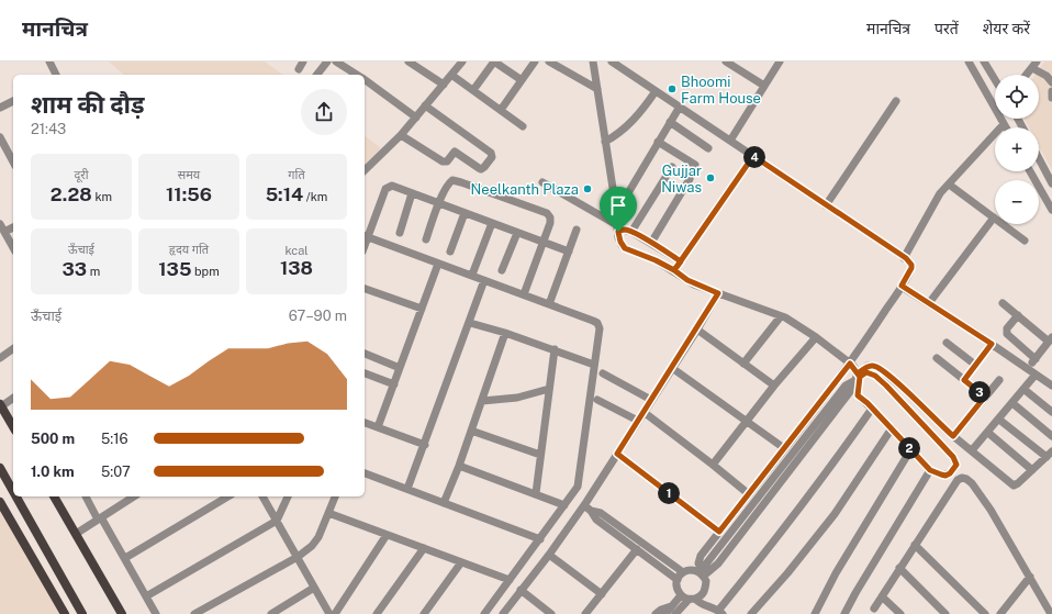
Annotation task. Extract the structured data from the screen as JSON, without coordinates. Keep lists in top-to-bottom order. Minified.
{"places":["Bhoomi Farm House","Gujjar Niwas","Neelkanth Plaza"],"page":{"header":"मानचित्र","nav":["मानचित्र","परतें","शेयर करें"],"map_buttons":["+","−"],"heading":["शाम की दौड़","21:43"],"pins":["4","3","2","1"],"stats":[["दूरी","2.28 km"],["समय","11:56"],["गति","5:14 /km"],["ऊँचाई","33 m"],["हृदय गति","135 bpm"],["kcal","138"]],"chart":["ऊँचाई","67–90 m"],"list":[{"name":"500 m","note":"5:16"},{"name":"1.0 km","note":"5:07"}]}}
